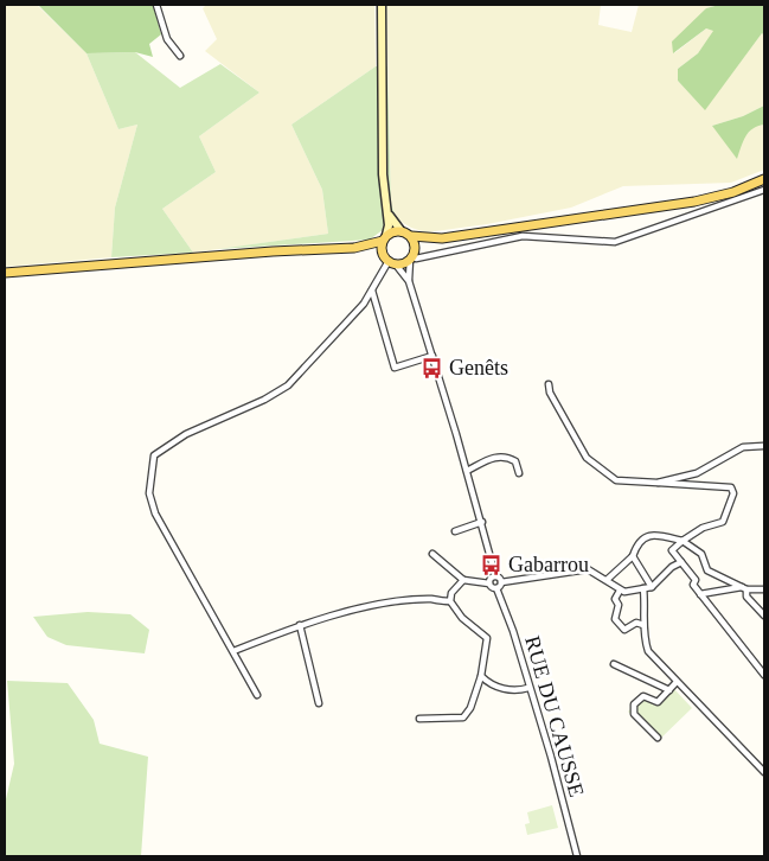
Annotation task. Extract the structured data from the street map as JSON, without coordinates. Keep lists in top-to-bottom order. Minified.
{"streets":{"street":["RUE DU CAUSSE"]},"places":{"bus stop":["Genêts","Gabarrou"]}}
